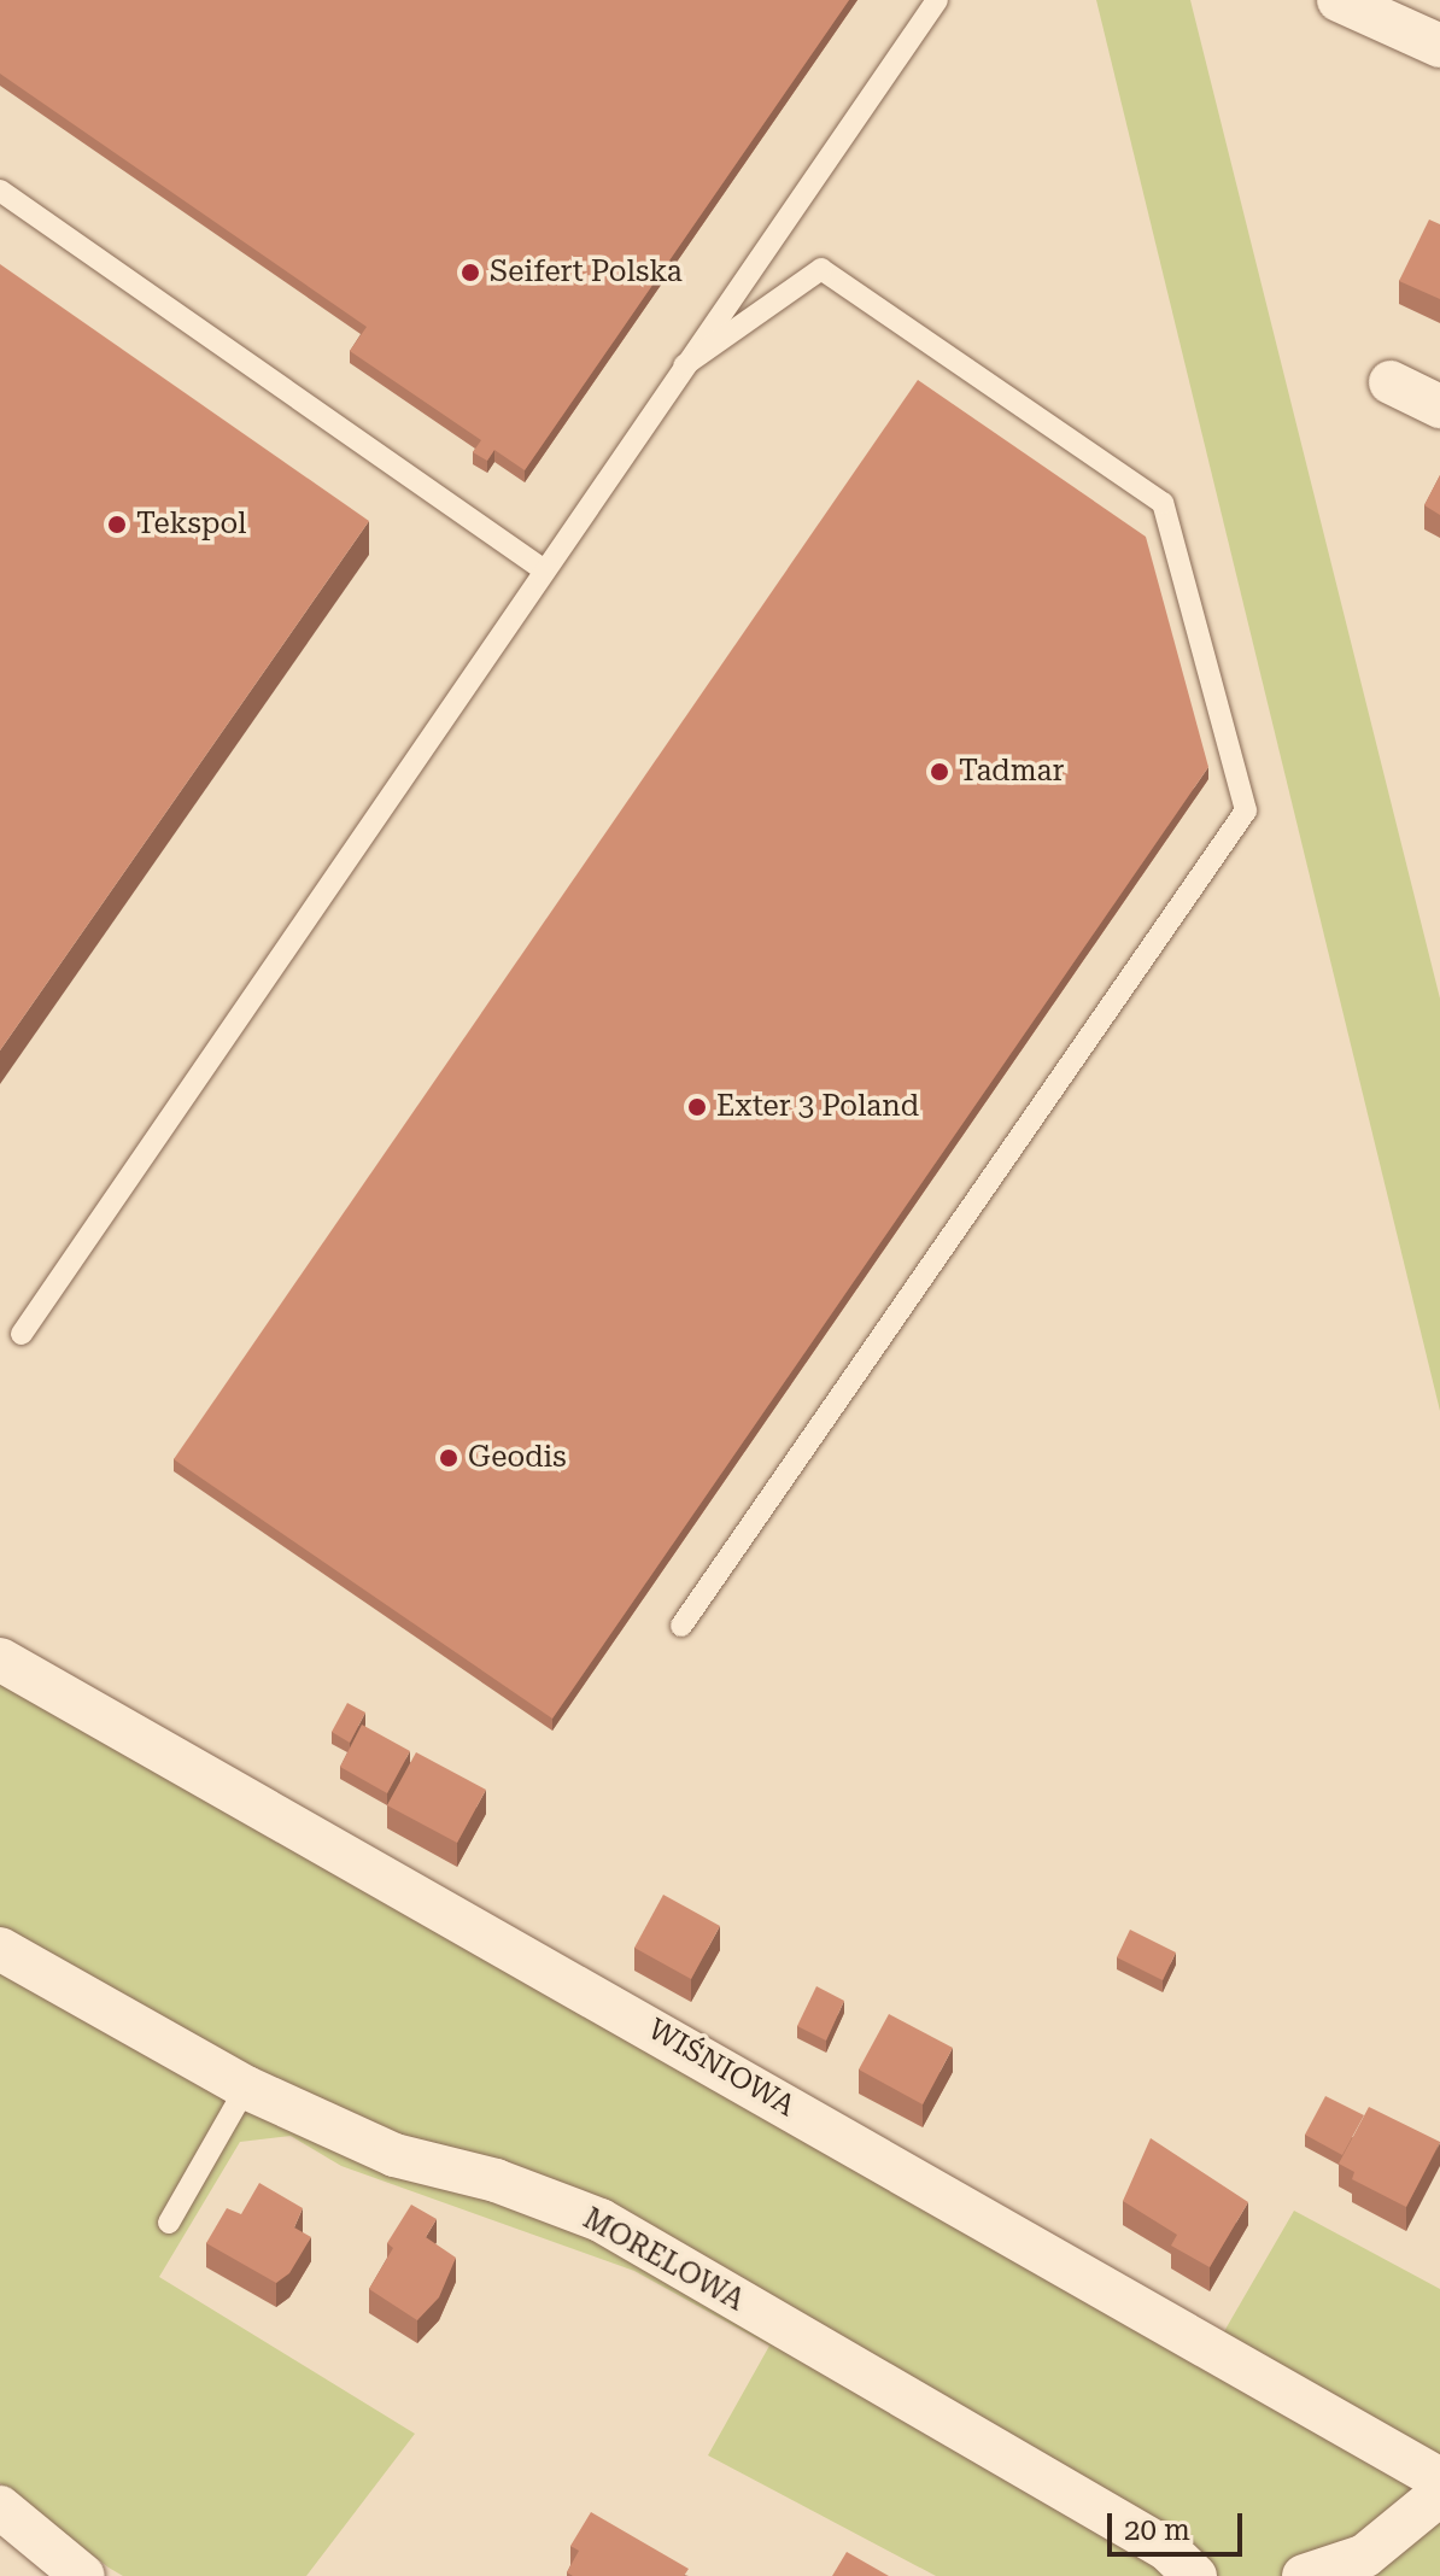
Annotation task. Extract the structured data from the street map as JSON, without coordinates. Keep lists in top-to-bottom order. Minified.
{"streets":{"street":["WIŚNIOWA","MORELOWA"]},"places":["Seifert Polska","Tekspol","Tadmar","Exter 3 Poland","Geodis"],"scale_bar":"20 m"}
